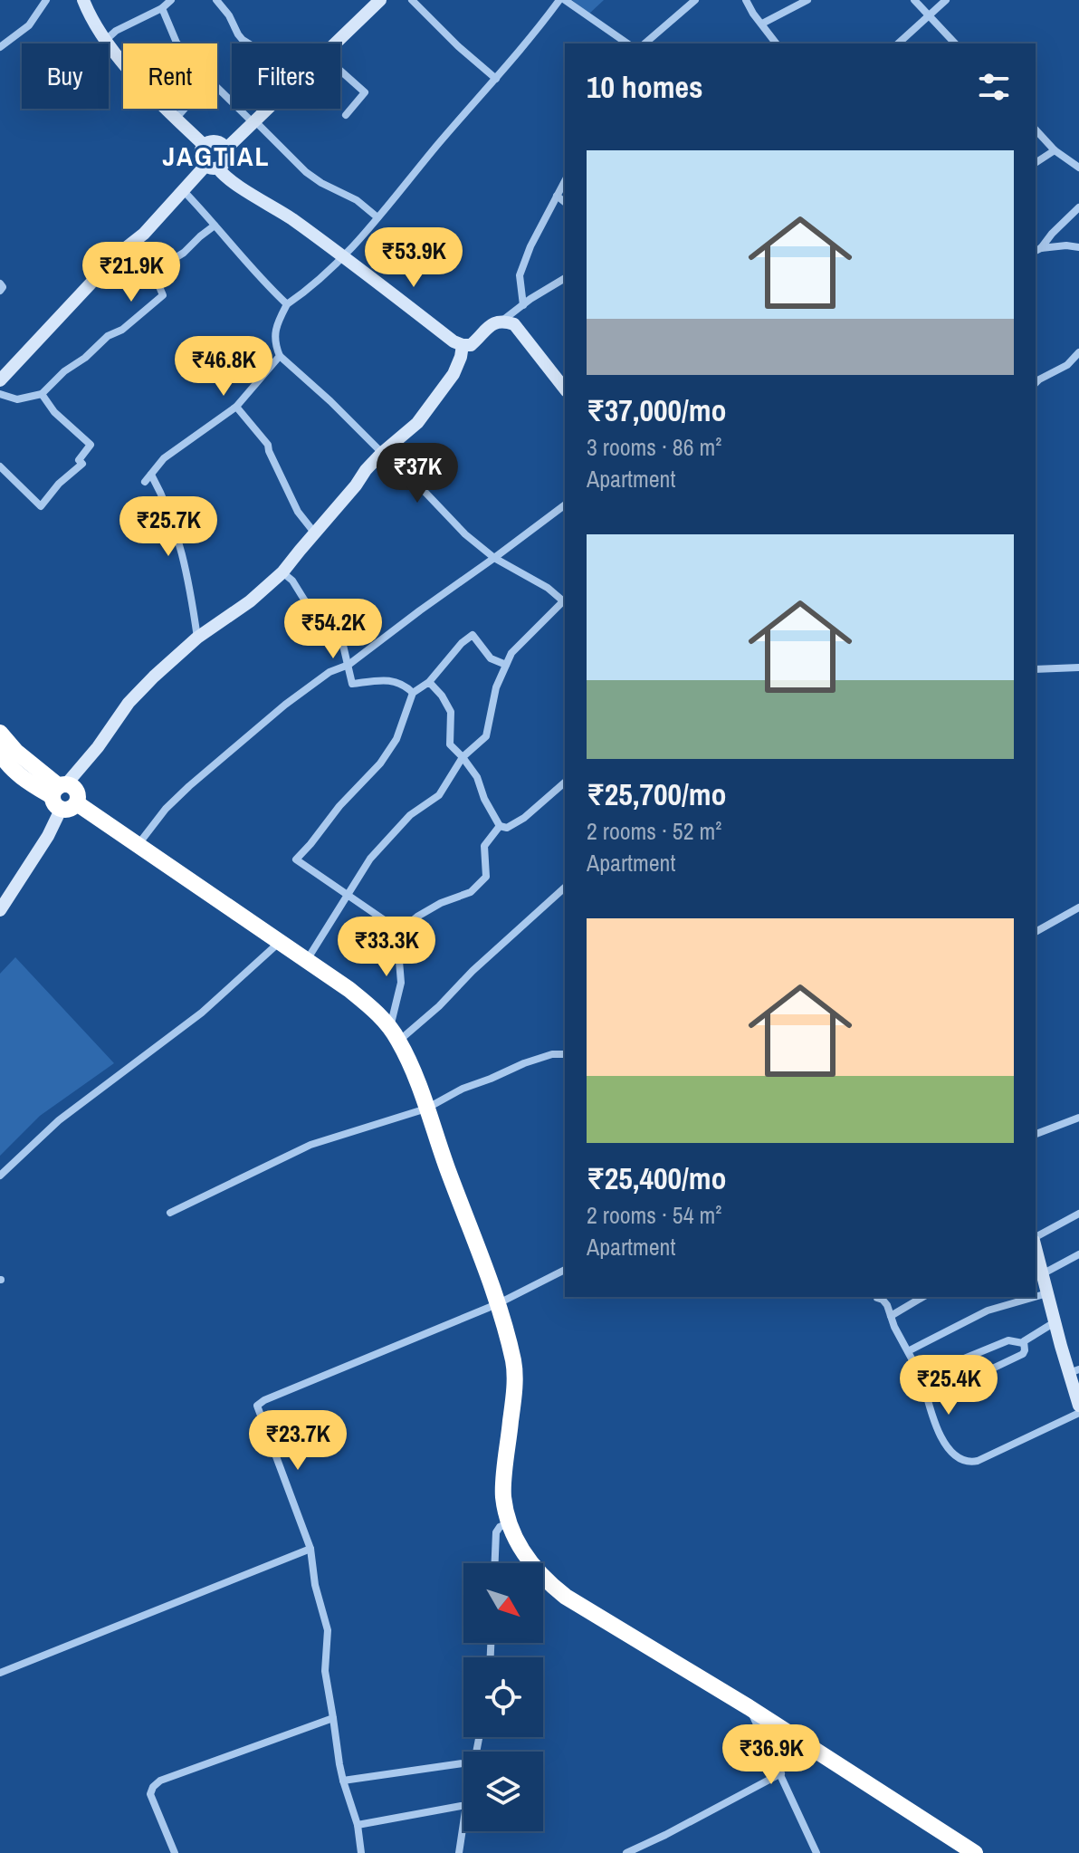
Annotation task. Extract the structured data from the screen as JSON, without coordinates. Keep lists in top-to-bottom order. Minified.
{"districts":["JAGTIAL"],"north":"bottom right","page":{"chip":["Buy","Rent","Filters"],"heading":"10 homes","list":[{"name":"₹37,000/mo","note":"3 rooms · 86 m² · Apartment"},{"name":"₹25,700/mo","note":"2 rooms · 52 m² · Apartment"},{"name":"₹25,400/mo","note":"2 rooms · 54 m² · Apartment"}],"price":["₹53.9K","₹21.9K","₹46.8K","₹37K","₹25.7K","₹54.2K","₹33.3K","₹25.4K","₹23.7K","₹36.9K"]}}
